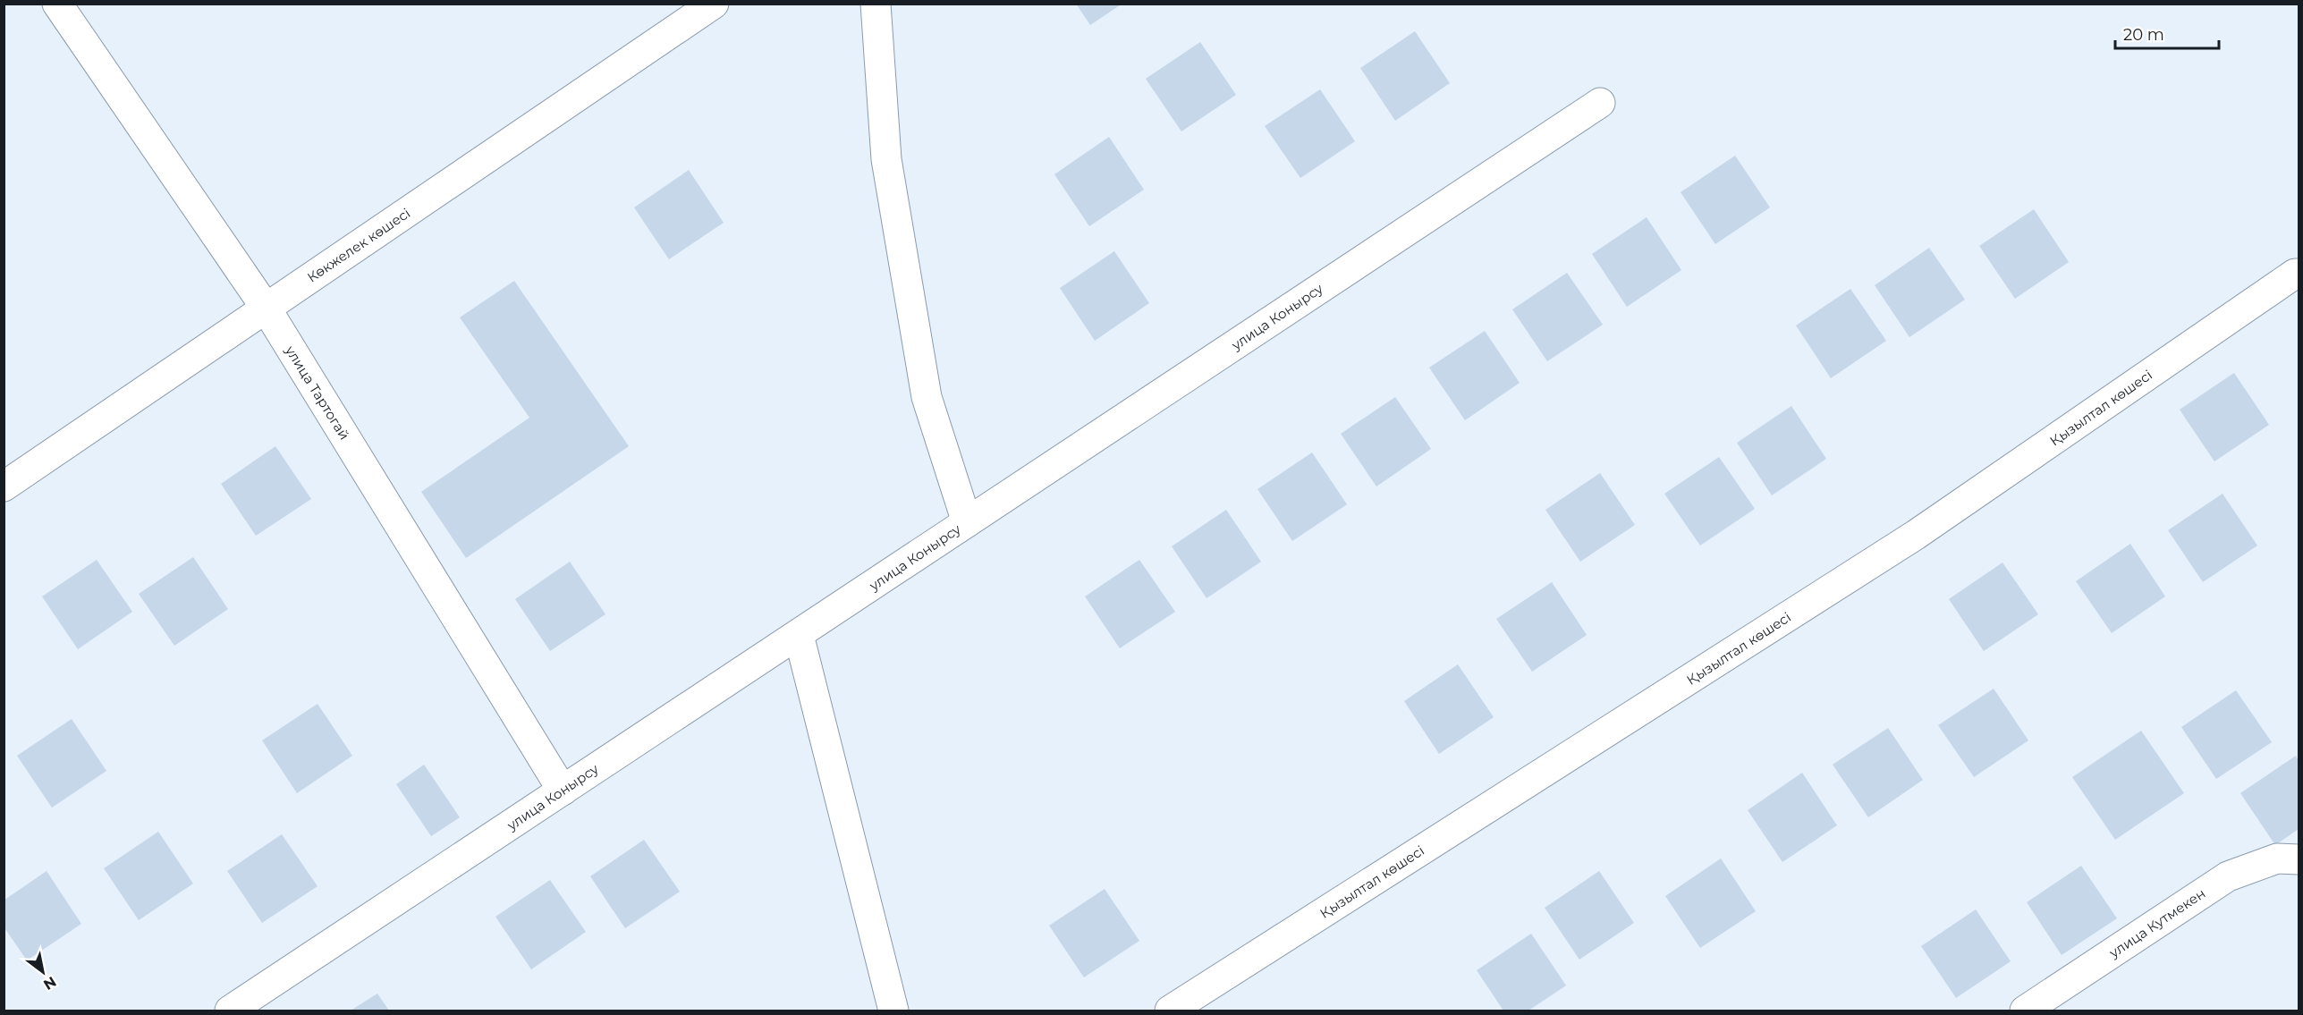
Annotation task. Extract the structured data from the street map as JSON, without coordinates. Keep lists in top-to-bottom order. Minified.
{"streets":{"street":["Көкжелек көшесі","улица Конырсу","улица Тартогай","Қызылтал көшесі","улица Кутмекен"]},"crossings":[["Көкжелек көшесі","улица Тартогай"],["улица Конырсу","улица Тартогай"]],"scale_bar":"20 m","north":"bottom right"}
